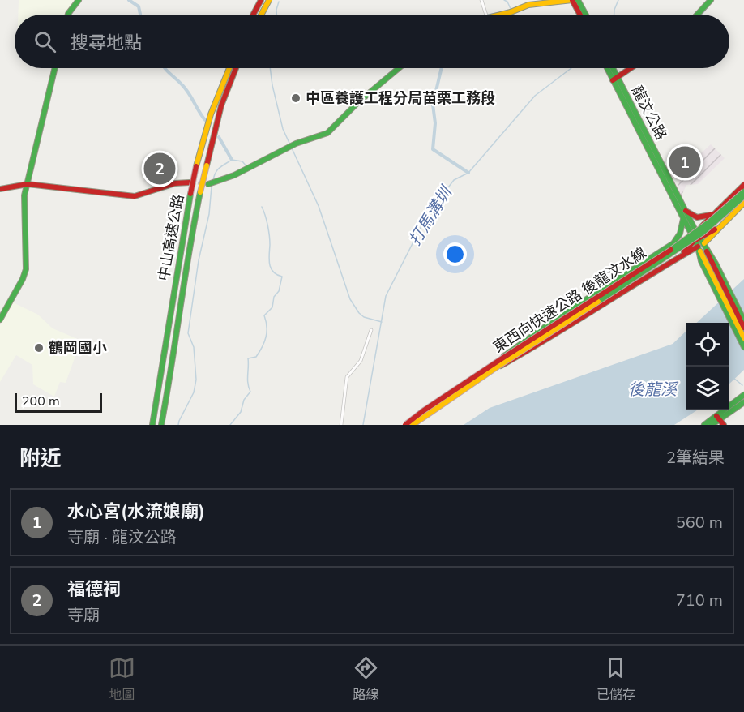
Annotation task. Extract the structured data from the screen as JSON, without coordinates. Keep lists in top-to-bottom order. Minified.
{"streets":{"main road":["龍汶公路","中山高速公路","東西向快速公路 後龍汶水線"]},"water":["打馬溝圳","後龍溪"],"places":["中區養護工程分局苗栗工務段","鶴岡國小"],"scale_bar":"200 m","page":{"search":"搜尋地點","pins":["1","2"],"scale":"200 m","heading":["附近","2筆結果"],"list":[{"mark":"1","name":"水心宮(水流娘廟)","note":"寺廟 · 龍汶公路","value":"560 m"},{"mark":"2","name":"福德祠","note":"寺廟","value":"710 m"}],"nav":["地圖","路線","已儲存"]}}
